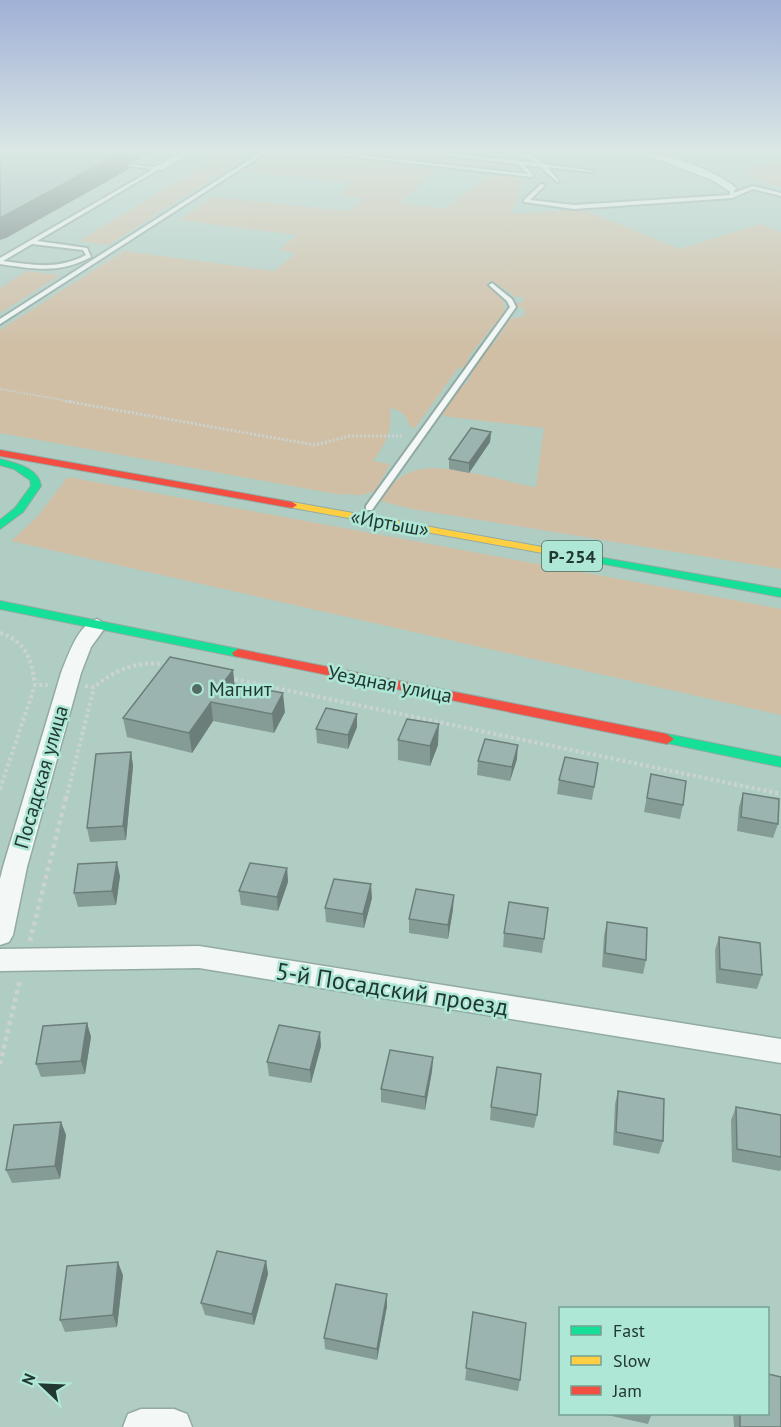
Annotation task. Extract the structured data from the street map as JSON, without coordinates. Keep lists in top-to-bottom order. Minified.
{"streets":{"main road":["«Иртыш»","Р-254","Уездная улица"],"street":["Посадская улица","5-й Посадский проезд"]},"crossings":[["Уездная улица","Посадская улица"]],"places":["Магнит"],"legend":["Fast","Slow","Jam"],"north":"top left"}
